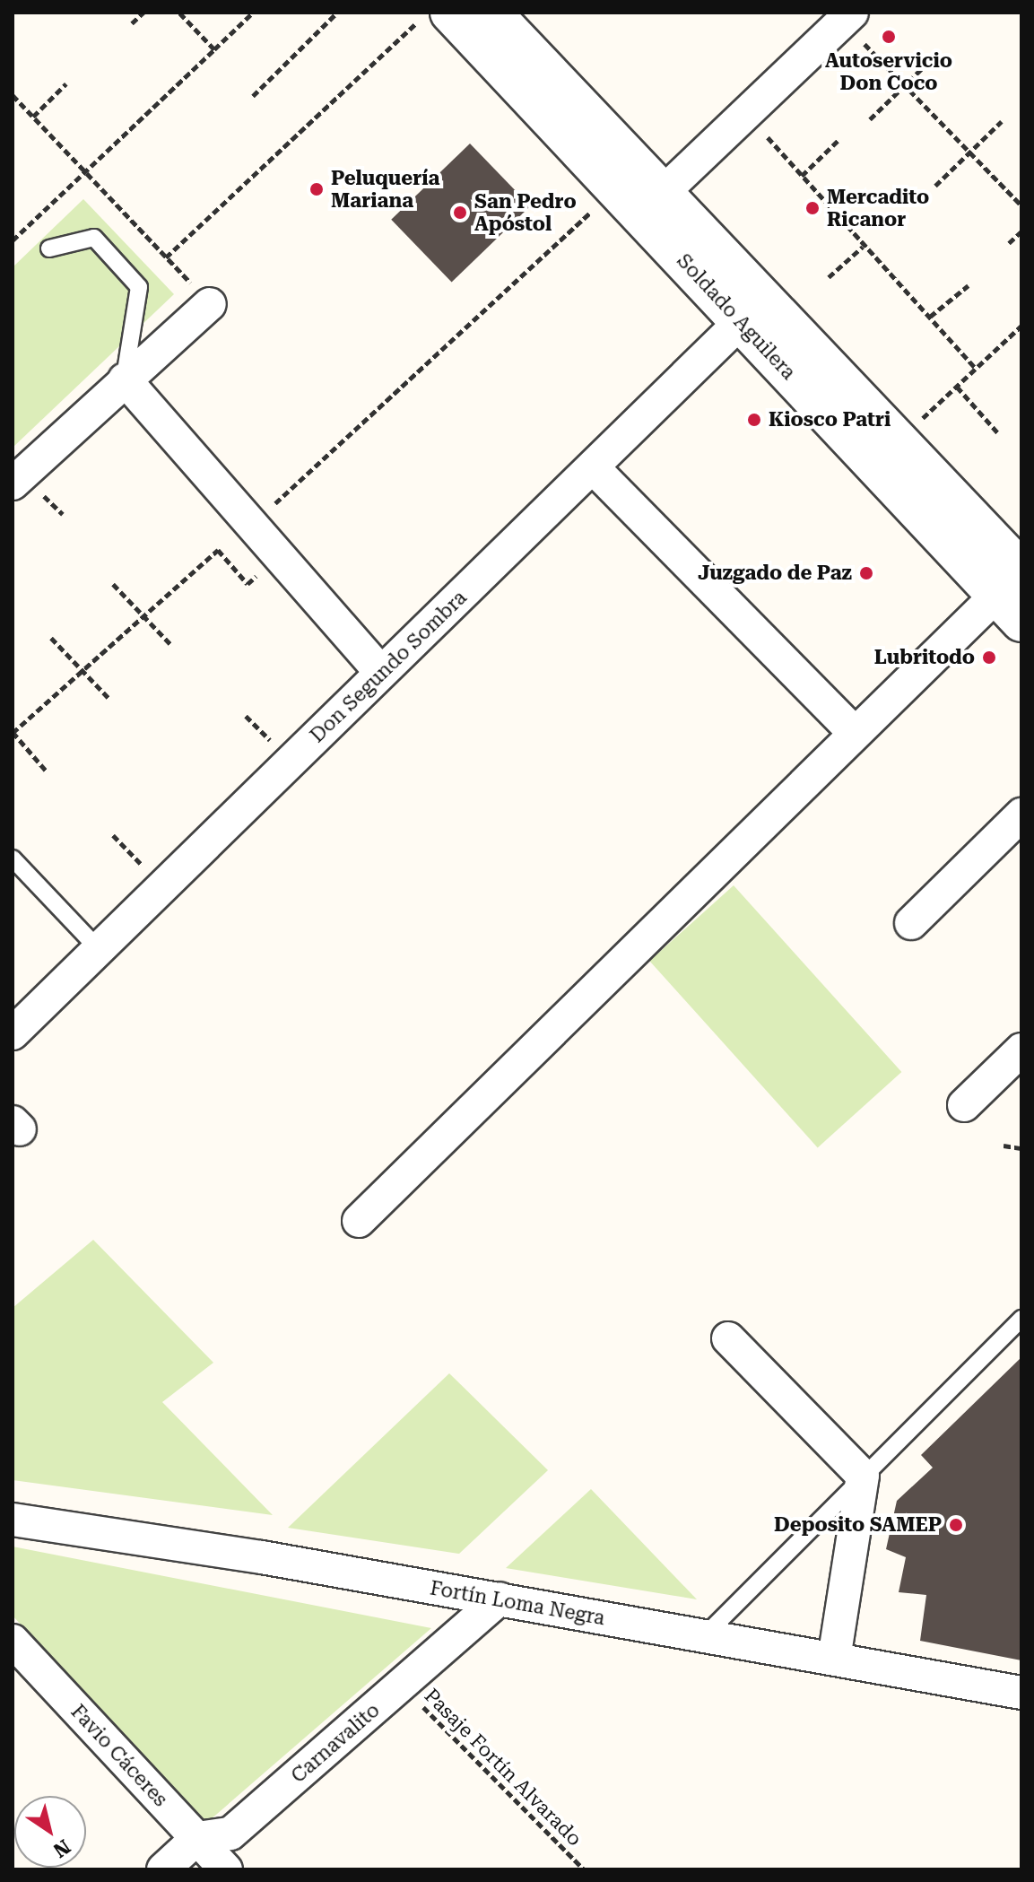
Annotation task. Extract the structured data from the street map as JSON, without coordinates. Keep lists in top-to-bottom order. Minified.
{"streets":{"street":["Soldado Aguilera","Don Segundo Sombra","Fortín Loma Negra","Carnavalito","Favio Cáceres"],"path":["Pasaje Fortín Alvarado"]},"crossings":[["Soldado Aguilera","Don Segundo Sombra"],["Fortín Loma Negra","Carnavalito"],["Carnavalito","Favio Cáceres"],["Carnavalito","Pasaje Fortín Alvarado"]],"places":["Autoservicio Don Coco","Peluquería Mariana","Mercadito Ricanor","San Pedro Apóstol","Kiosco Patri","Juzgado de Paz","Lubritodo","Deposito SAMEP"],"north":"bottom right"}
